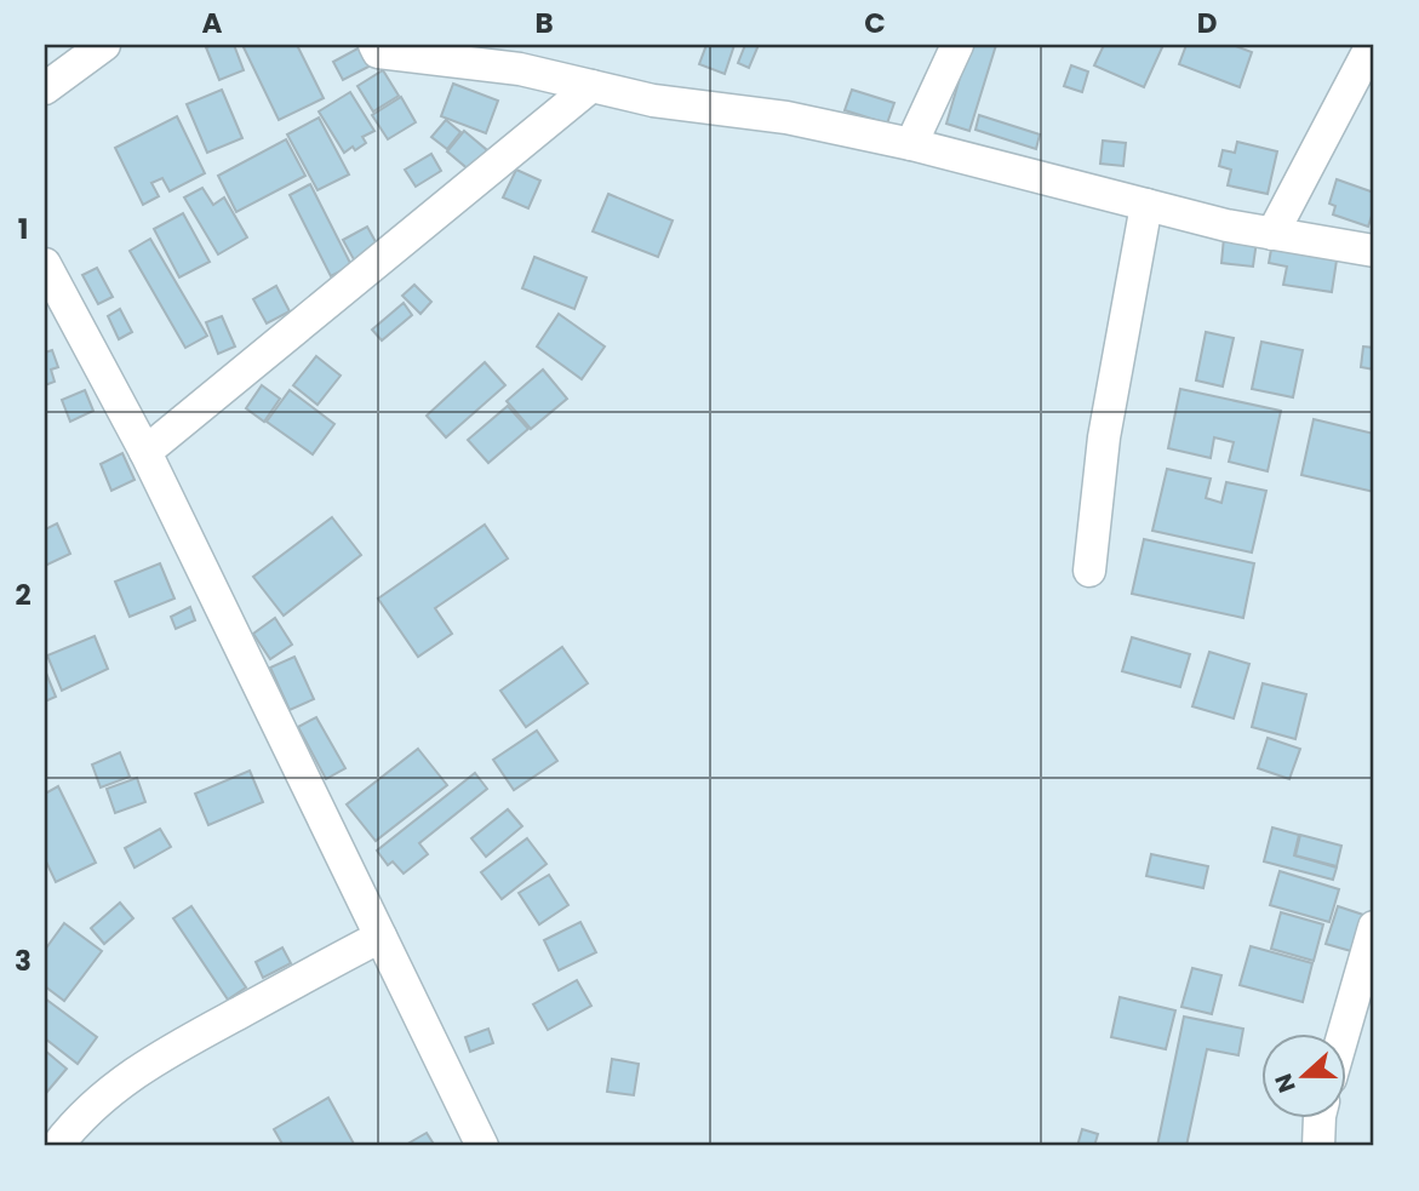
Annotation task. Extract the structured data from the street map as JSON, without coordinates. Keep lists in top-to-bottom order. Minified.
{"north":"left","grid":{"columns":["A","B","C","D"],"rows":["1","2","3"]}}
